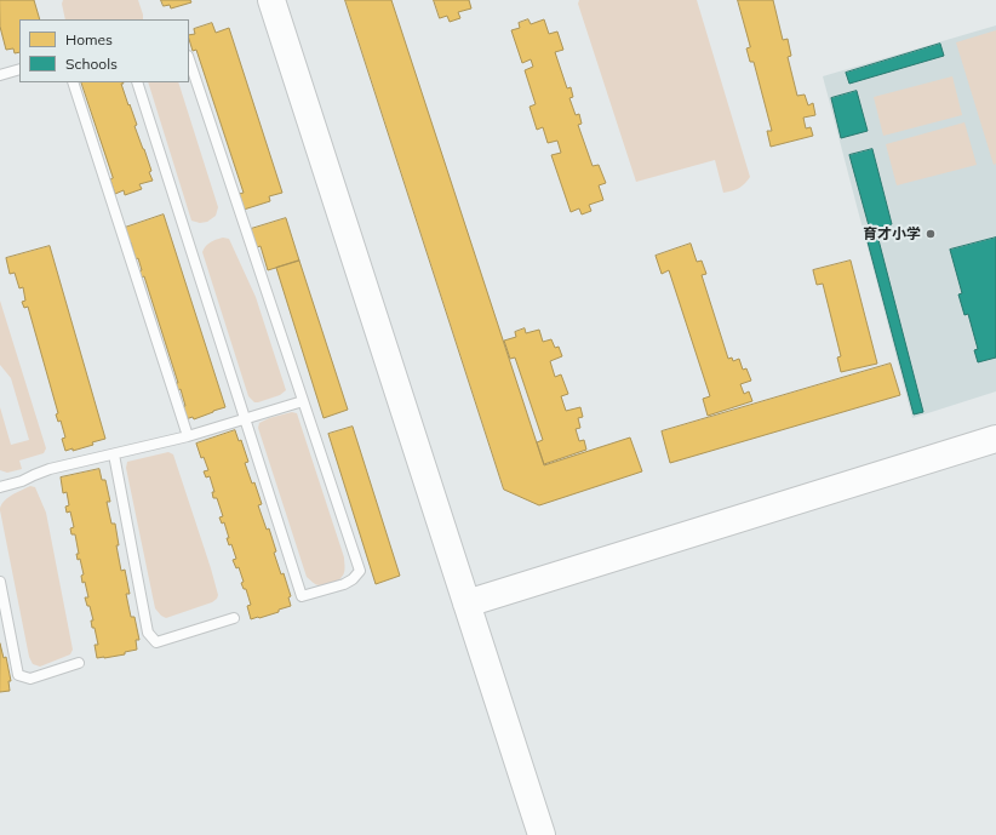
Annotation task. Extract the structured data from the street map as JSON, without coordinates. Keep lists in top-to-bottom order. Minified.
{"places":["育才小学"],"legend":["Homes","Schools"]}
